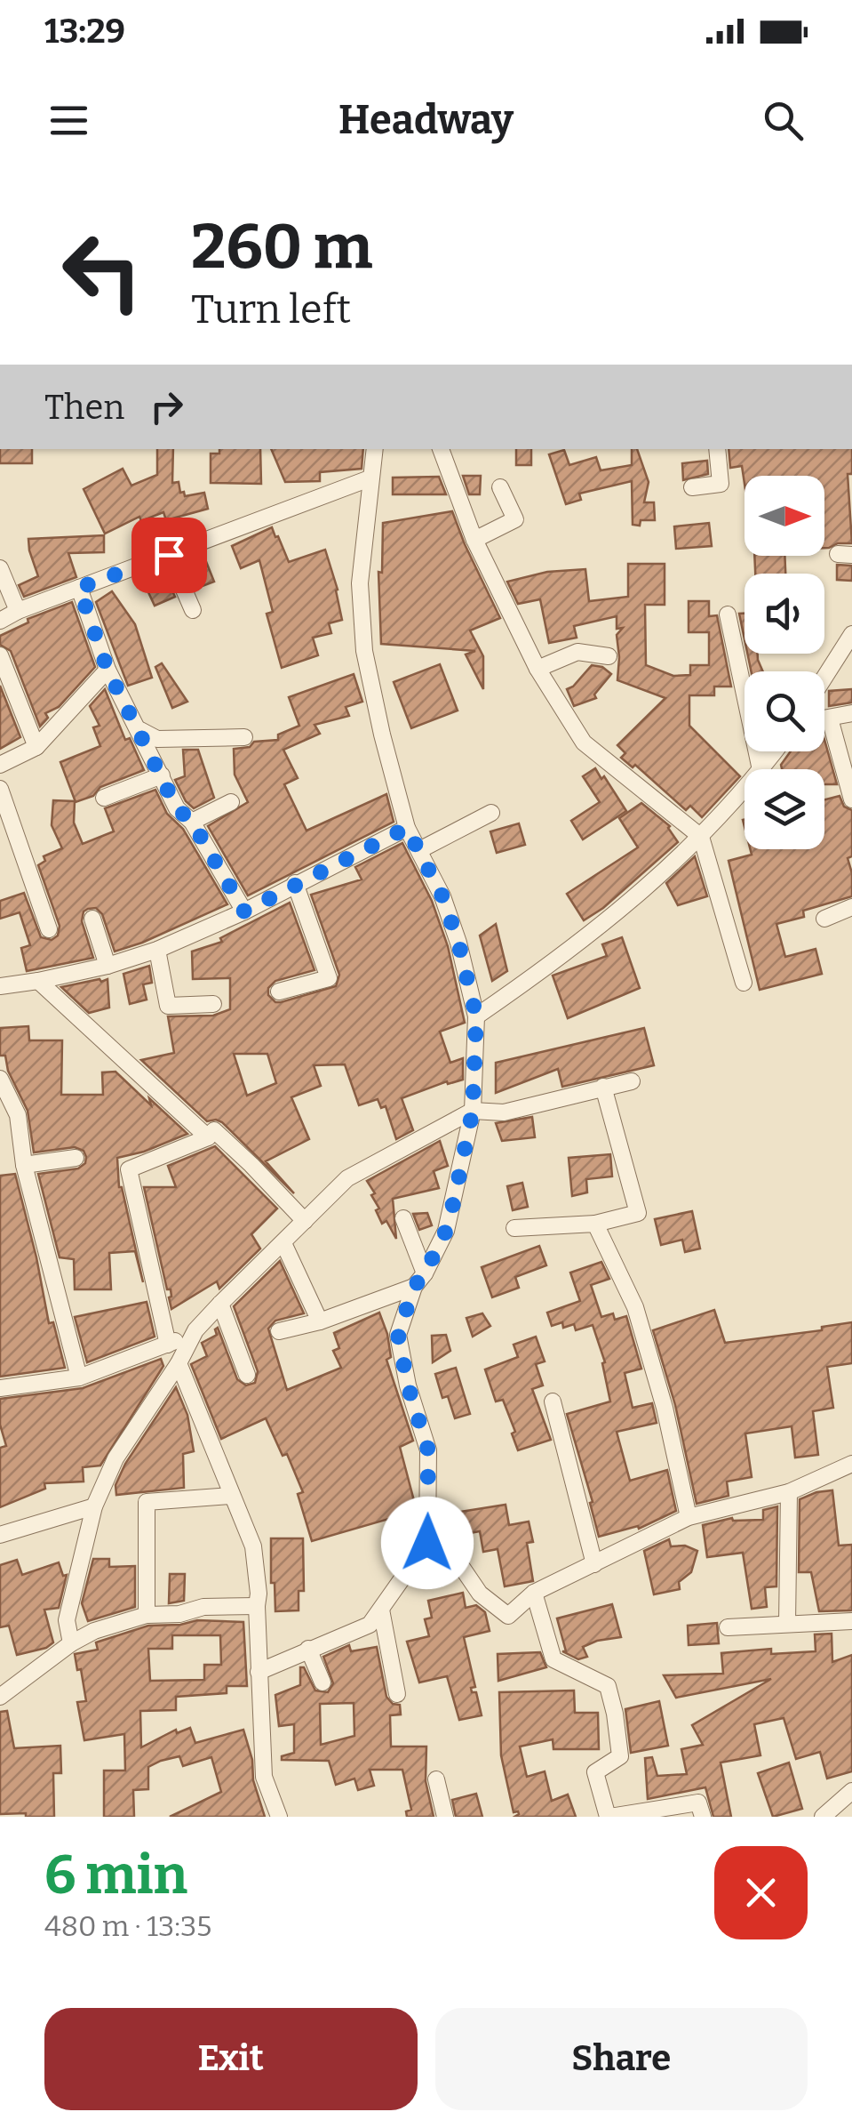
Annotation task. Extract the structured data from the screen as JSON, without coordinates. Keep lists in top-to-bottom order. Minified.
{"north":"right","page":{"status":"13:29","header":"Headway","turn":["260 m","Turn left"],"then":"Then","heading":["6 min","480 m · 13:35"],"buttons":["Exit","Share"]}}
